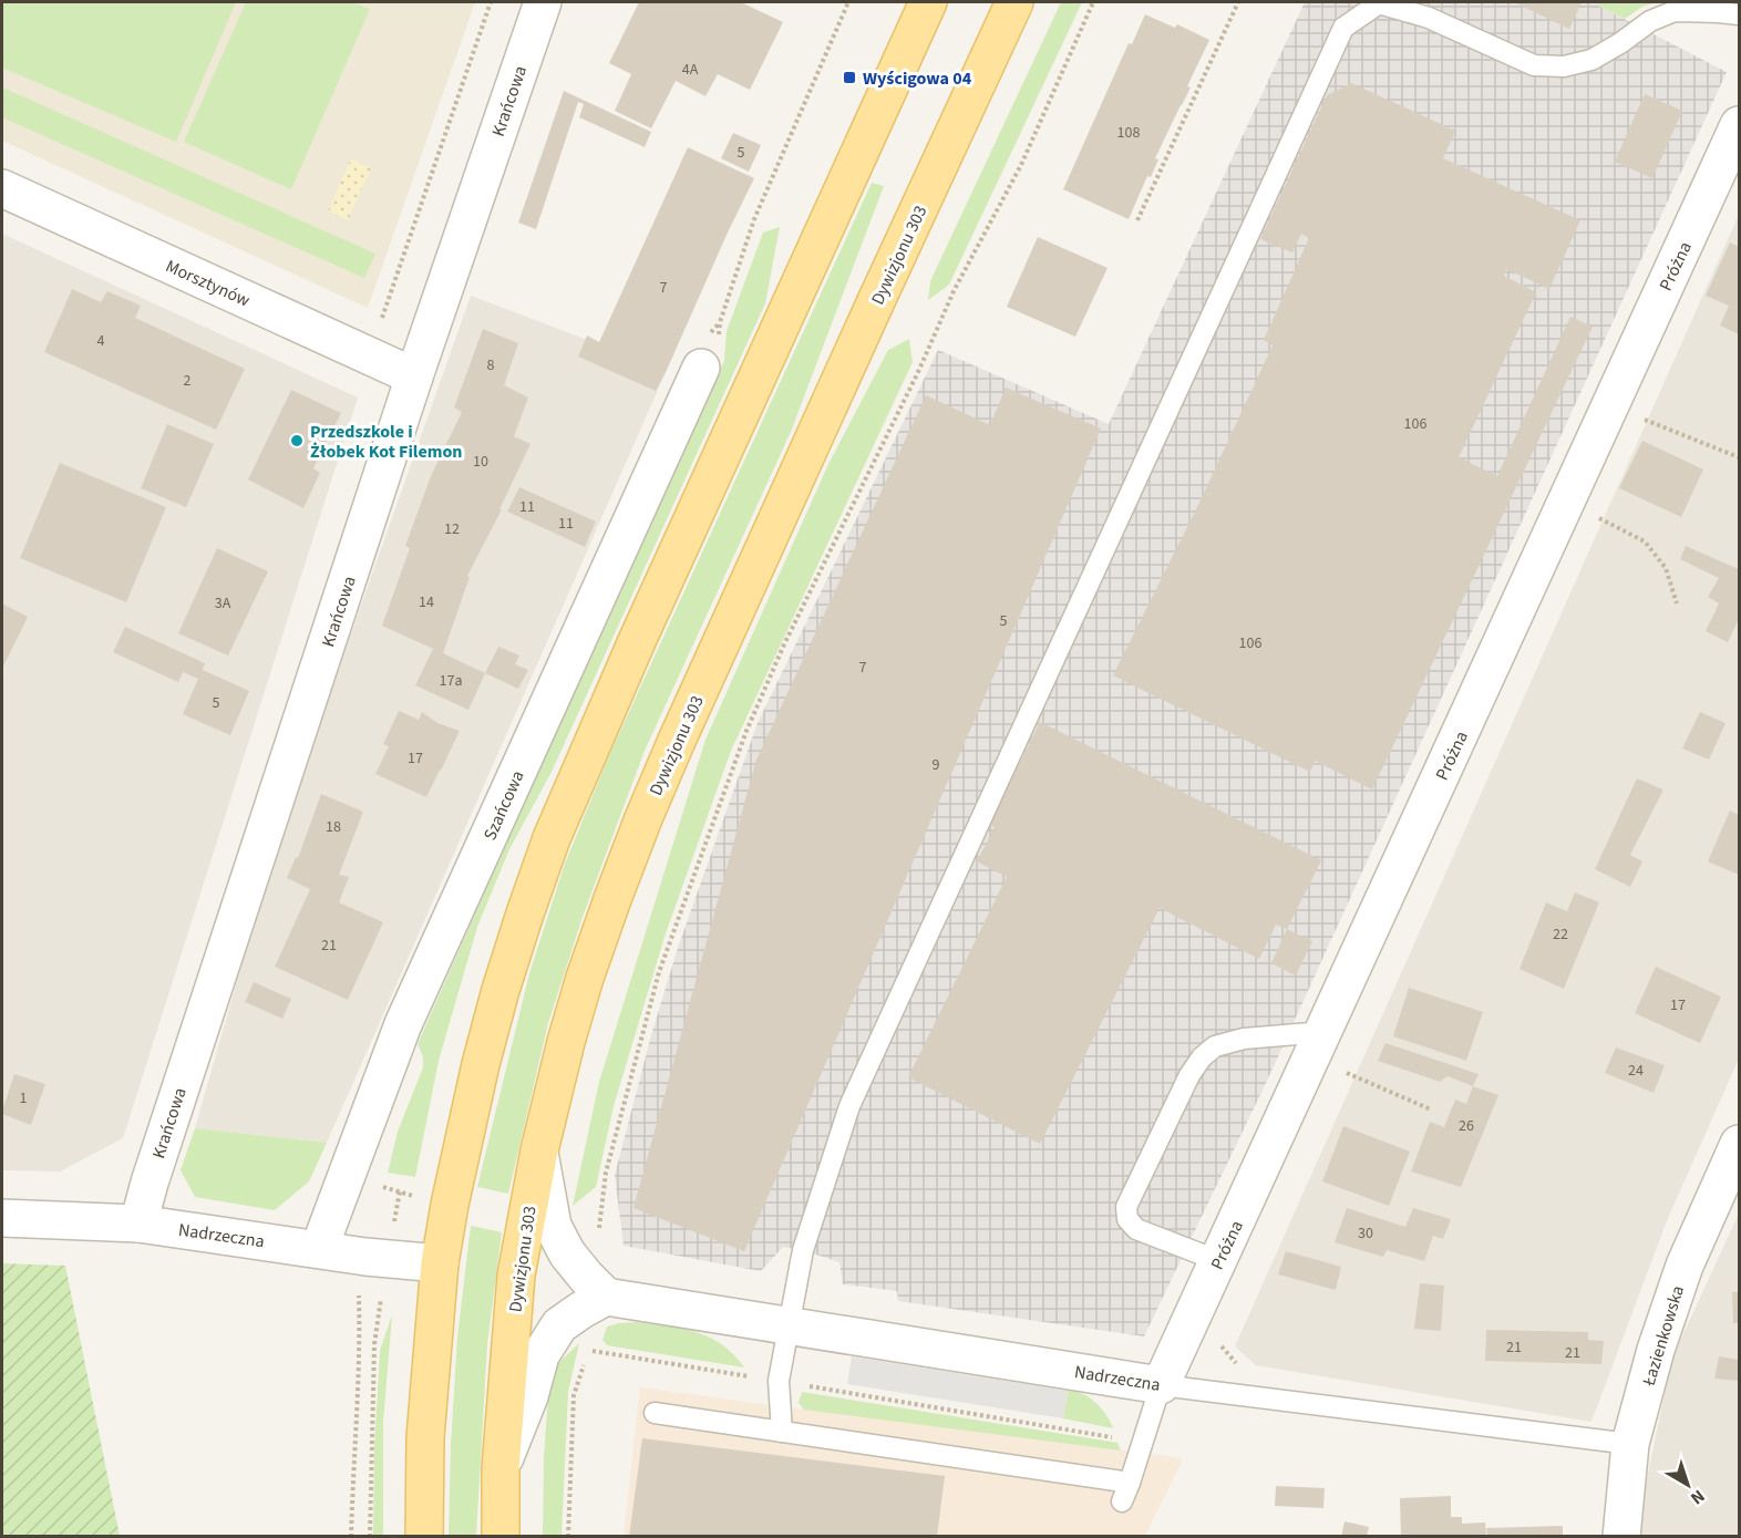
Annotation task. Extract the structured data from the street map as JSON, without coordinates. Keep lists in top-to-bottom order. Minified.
{"streets":{"main road":["Dywizjonu 303"],"street":["Krańcowa","Próżna","Morsztynów","Szańcowa","Nadrzeczna","Łazienkowska"]},"crossings":[["Krańcowa","Morsztynów"],["Krańcowa","Nadrzeczna"],["Próżna","Nadrzeczna"],["Szańcowa","Nadrzeczna"],["Nadrzeczna","Łazienkowska"]],"places":{"transit":["Wyścigowa 04"],"other":["Przedszkole i Żłobek Kot Filemon"]},"house_numbers":["4A","108","5","7","4","8","2","106","10","11","11","12","14","3A","5","106","7","17a","5","17","9","18","22","21","17","24","1","26","30","21","21"],"north":"bottom right"}
